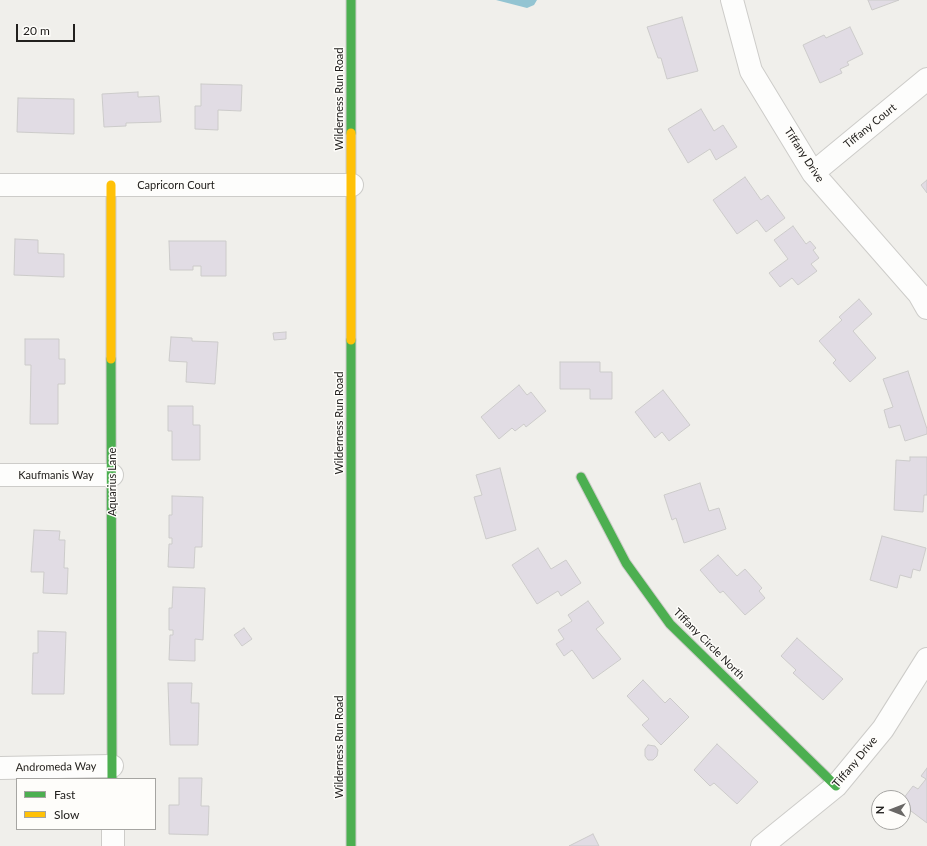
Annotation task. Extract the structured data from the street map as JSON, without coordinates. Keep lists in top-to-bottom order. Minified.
{"streets":{"street":["Wilderness Run Road","Tiffany Court","Tiffany Drive","Capricorn Court","Kaufmanis Way","Aquarius Lane","Tiffany Circle North","Andromeda Way"]},"crossings":[["Wilderness Run Road","Capricorn Court"],["Tiffany Court","Tiffany Drive"],["Tiffany Drive","Tiffany Circle North"],["Capricorn Court","Aquarius Lane"],["Kaufmanis Way","Aquarius Lane"],["Aquarius Lane","Andromeda Way"]],"legend":["Fast","Slow"],"scale_bar":"20 m","north":"left"}
